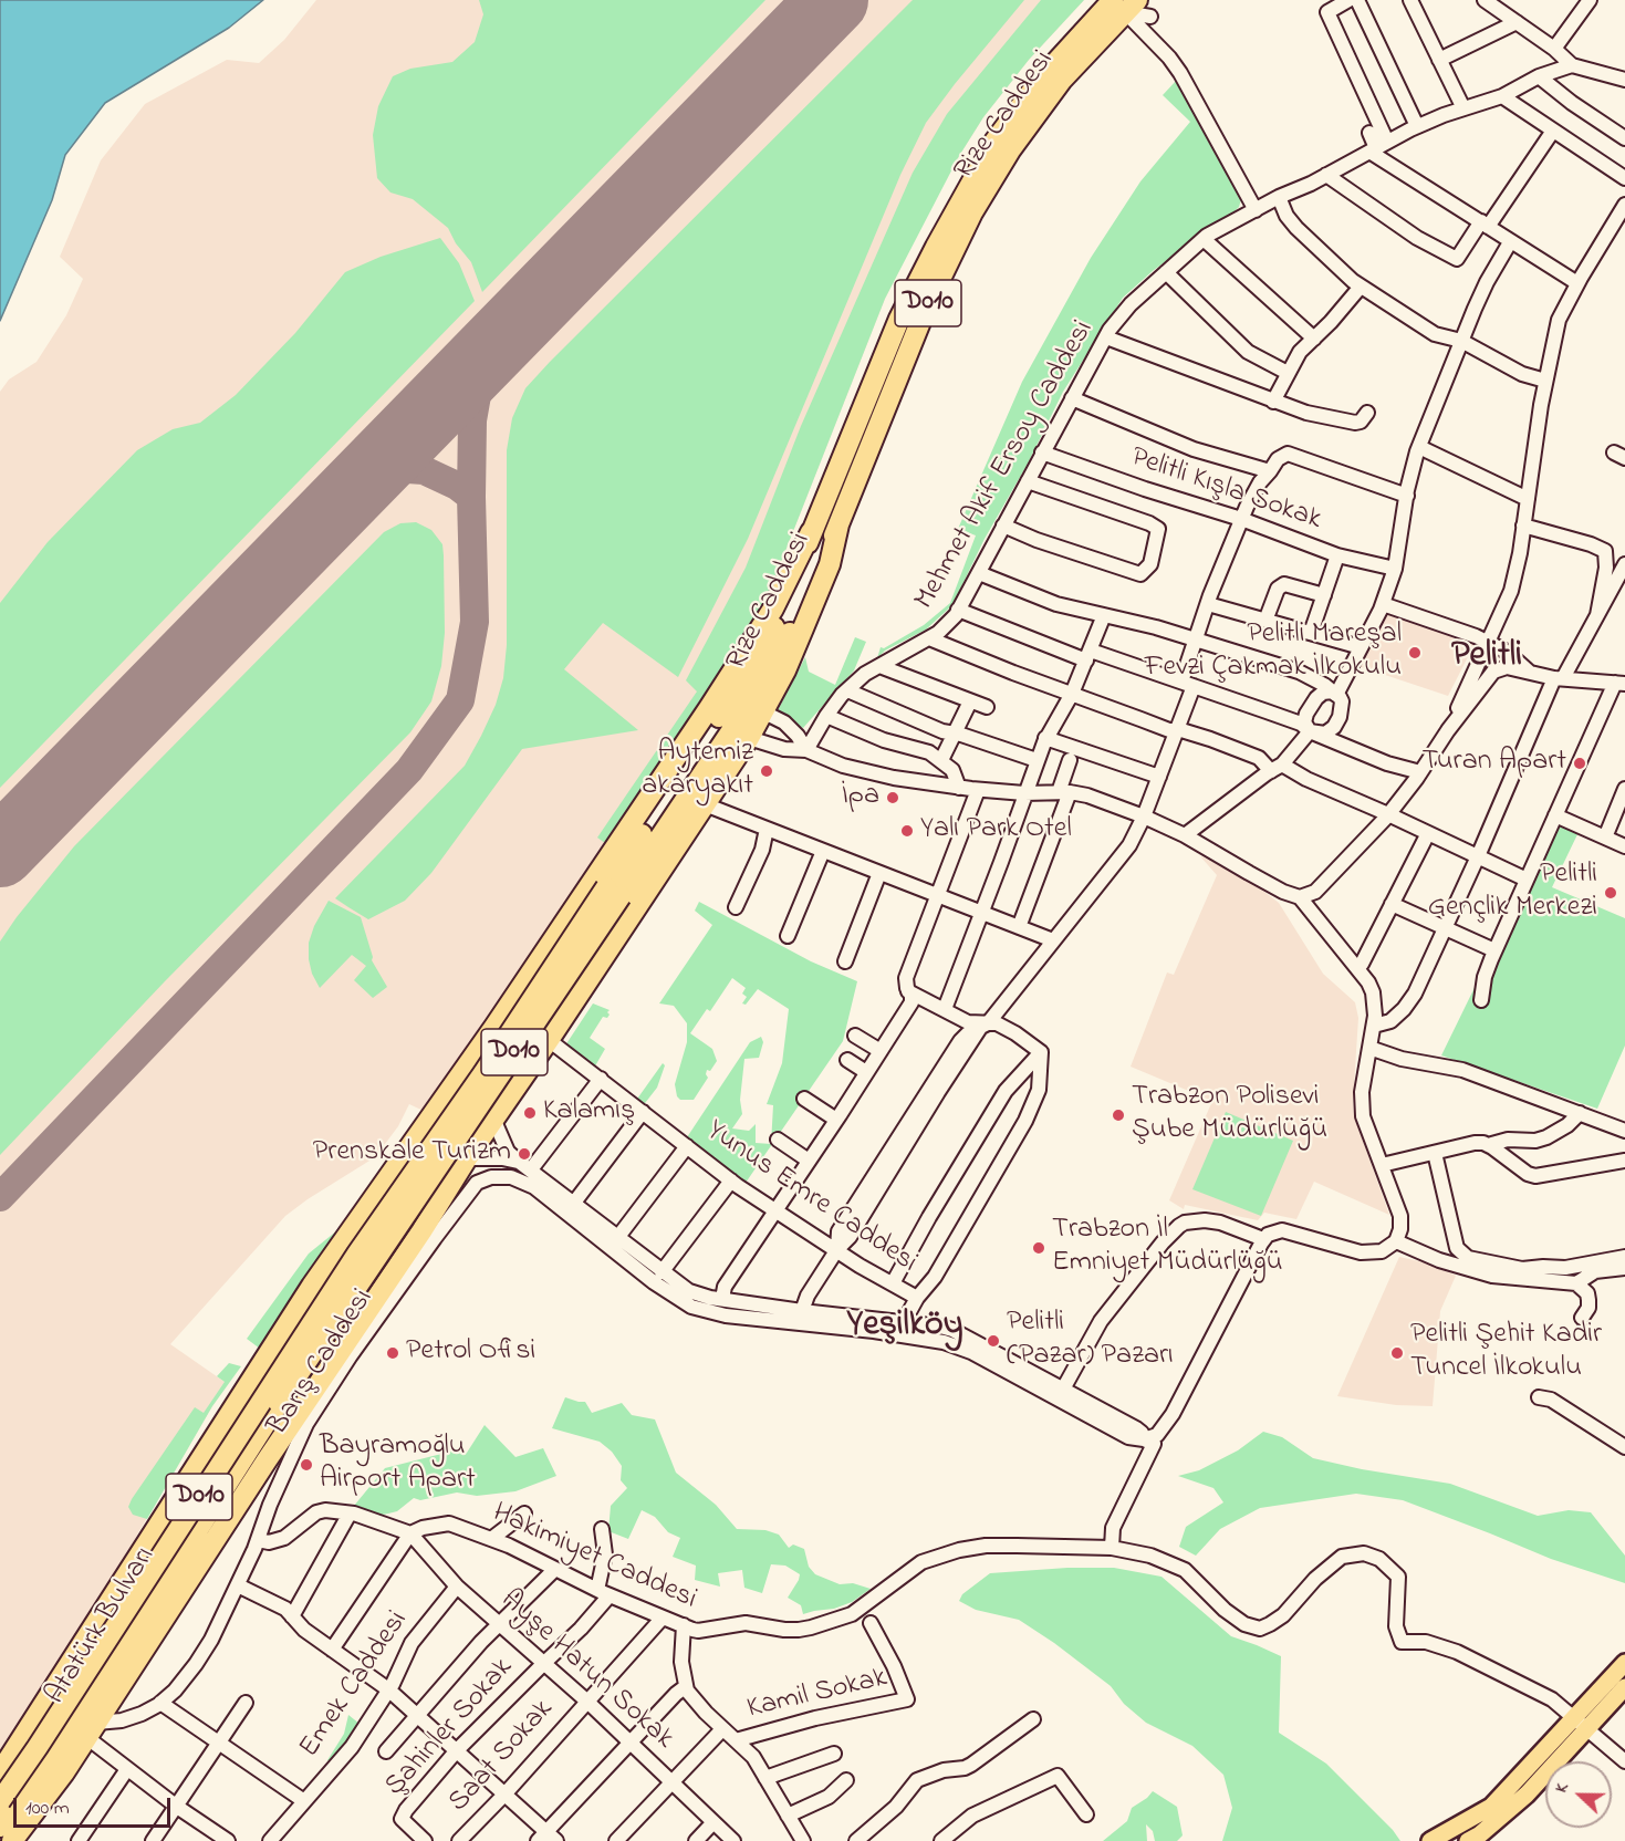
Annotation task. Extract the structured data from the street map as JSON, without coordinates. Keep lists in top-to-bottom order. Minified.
{"streets":{"highway":["Rize Caddesi","D010","Atatürk Bulvarı"],"street":["Mehmet Akif Ersoy Caddesi","Pelitli Kışla Sokak","Yunus Emre Caddesi","Barış Caddesi","Hakimiyet Caddesi","Ayşe Hatun Sokak","Emek Caddesi","Kamil Sokak","Şahinler Sokak","Saat Sokak"]},"crossings":[["Rize Caddesi","Atatürk Bulvarı"],["Mehmet Akif Ersoy Caddesi","Pelitli Kışla Sokak"],["Yunus Emre Caddesi","Barış Caddesi"],["Hakimiyet Caddesi","Ayşe Hatun Sokak"],["Hakimiyet Caddesi","Şahinler Sokak"],["Hakimiyet Caddesi","Saat Sokak"],["Ayşe Hatun Sokak","Emek Caddesi"],["Ayşe Hatun Sokak","Şahinler Sokak"],["Ayşe Hatun Sokak","Saat Sokak"]],"districts":["Pelitli","Yeşilköy"],"places":["Pelitli Mareşal Fevzi Çakmak İlkokulu","Turan Apart","Aytemiz akaryakıt","İpa","Yalı Park Otel","Pelitli Gençlik Merkezi","Kalamış","Trabzon Polisevi Şube Müdürlüğü","Prenskale Turizm","Trabzon İl Emniyet Müdürlüğü","Pelitli (Pazar) Pazarı","Petrol Ofisi","Pelitli Şehit Kadir Tuncel İlkokulu","Bayramoğlu Airport Apart"],"scale_bar":"100 m","north":"left"}
